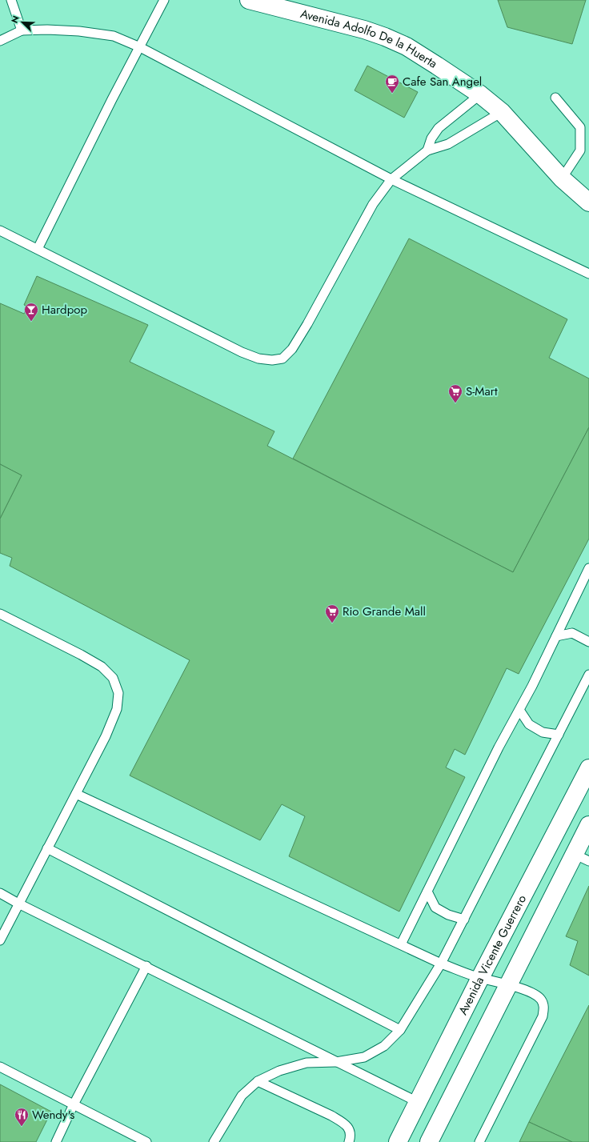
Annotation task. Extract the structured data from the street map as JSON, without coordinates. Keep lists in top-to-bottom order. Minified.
{"streets":{"street":["Avenida Adolfo De la Huerta","Avenida Vicente Guerrero"]},"places":{"cafe":["Cafe San Angel"],"bar":["Hardpop"],"supermarket":["S-Mart","Rio Grande Mall"],"restaurant":["Wendy's"]},"north":"top left"}
